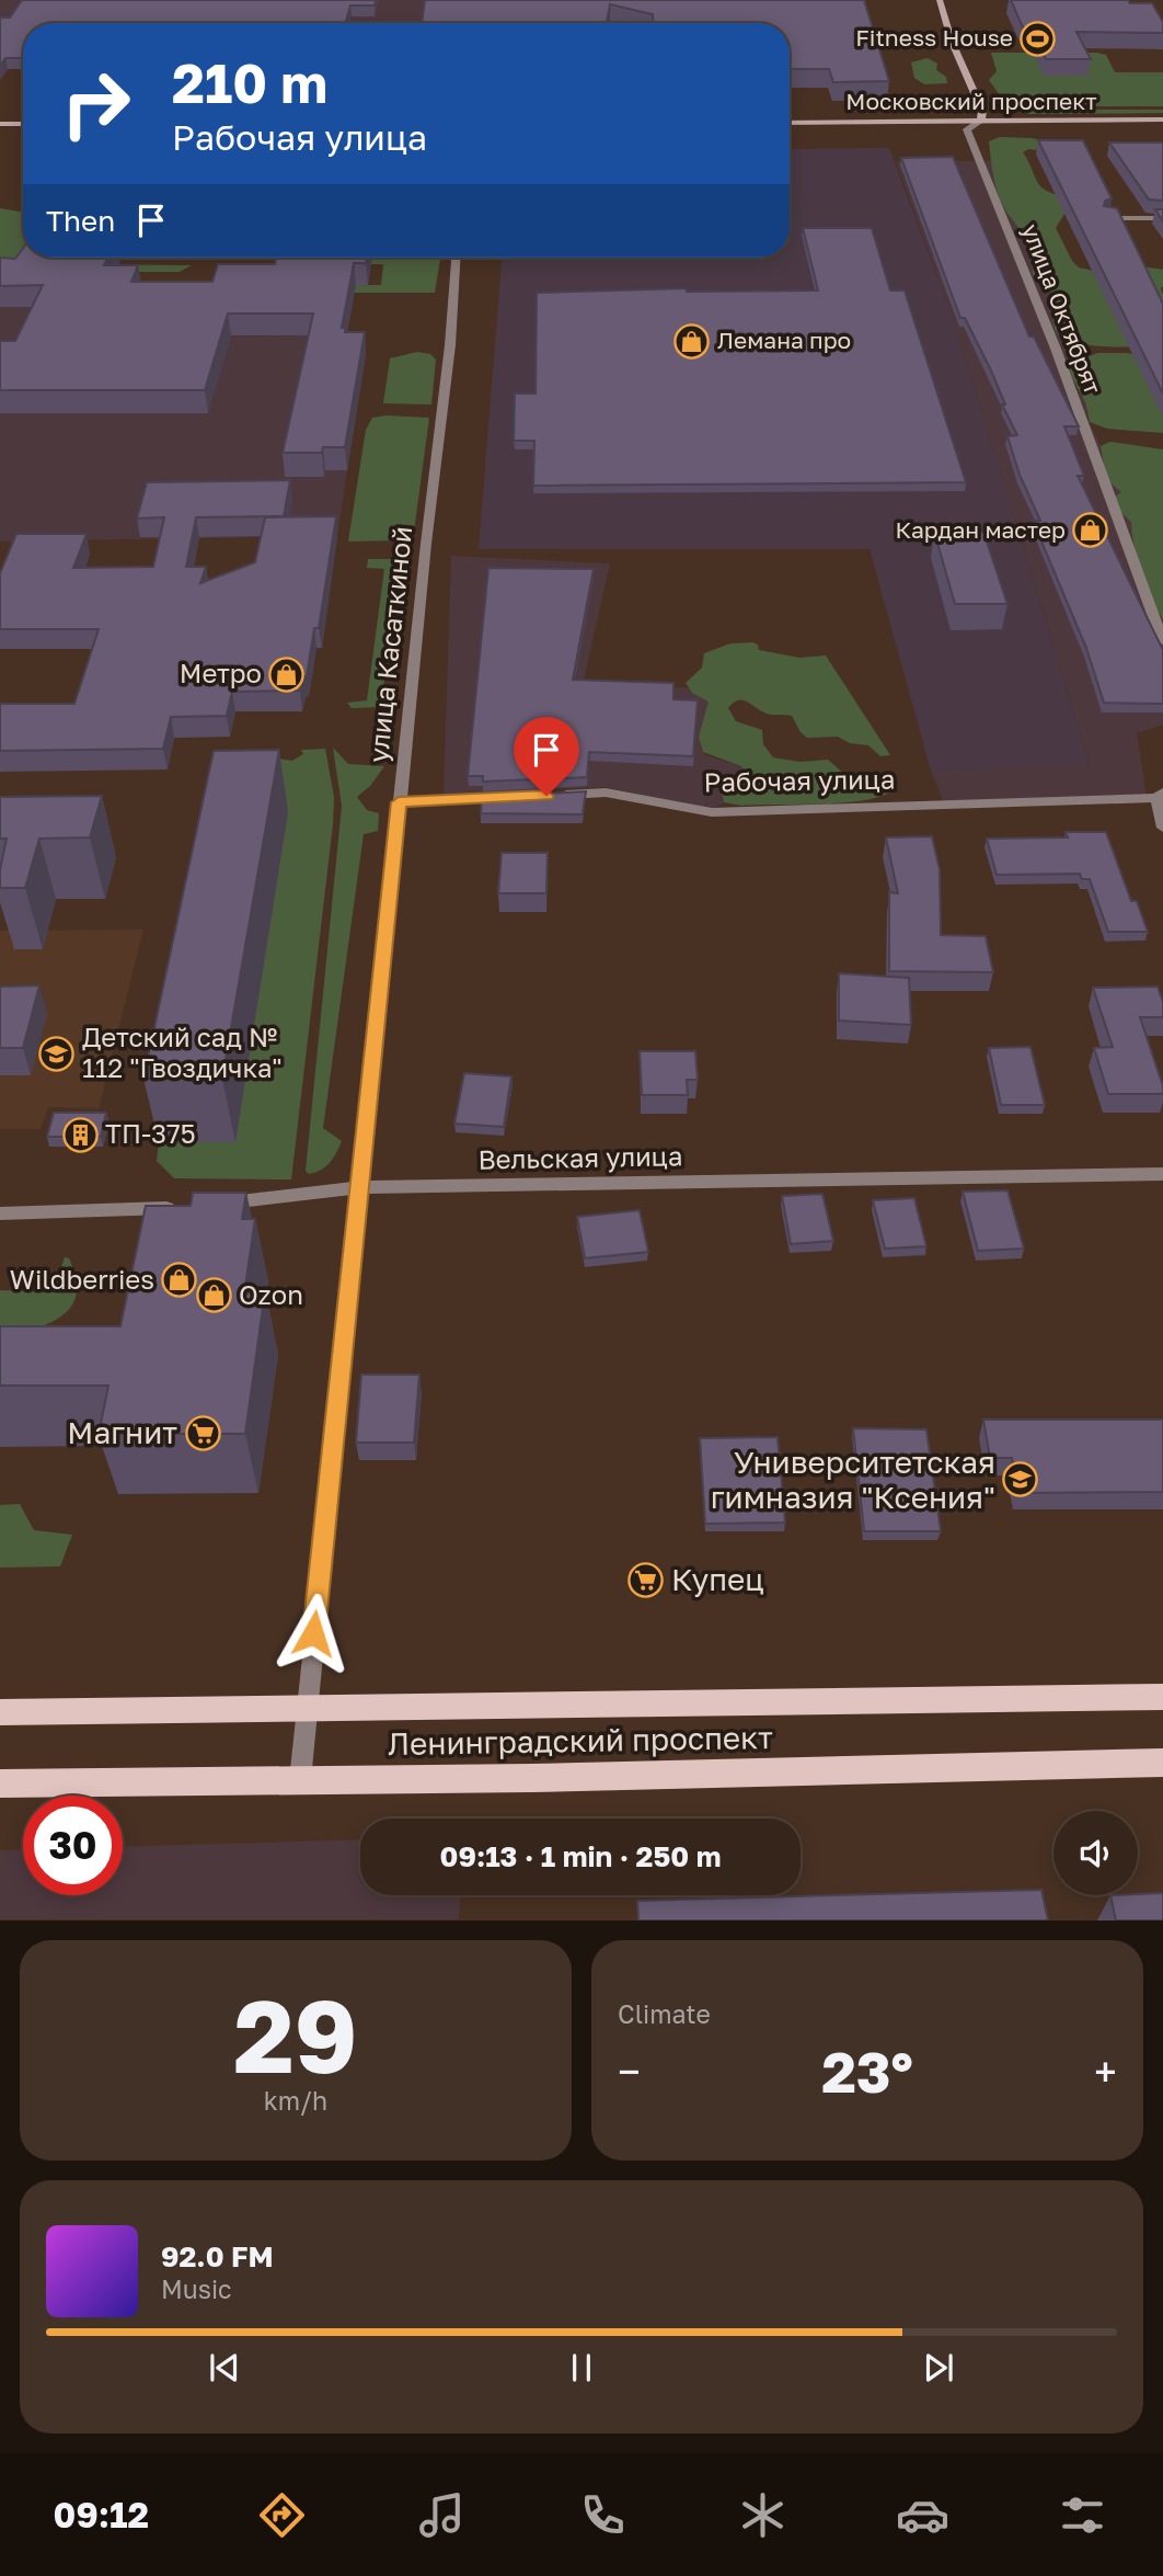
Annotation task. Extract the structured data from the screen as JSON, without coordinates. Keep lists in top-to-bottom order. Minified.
{"streets":{"main road":["Московский проспект","улица Октябрят","Ленинградский проспект"],"street":["улица Касаткиной","Рабочая улица","Вельская улица"]},"crossings":[["Московский проспект","улица Октябрят"],["улица Касаткиной","Вельская улица"],["улица Касаткиной","Ленинградский проспект"]],"places":{"sports":["Fitness House"],"shop":["Лемана про","Кардан мастер","Метро","Wildberries","Ozon"],"school or university":["Детский сад № 112 \"Гвоздичка\"","Университетская гимназия \"Ксения\""],"building":["ТП-375"],"supermarket":["Магнит","Купец"]},"page":{"turn":["210 m","Рабочая улица"],"then":"Then","limit":"30","trip":"09:13 · 1 min · 250 m","tile":[["29","km/h"],"Climate"],"heat":["−","23°","+"],"song":["92.0 FM","Music"],"tabs":"09:12"}}
